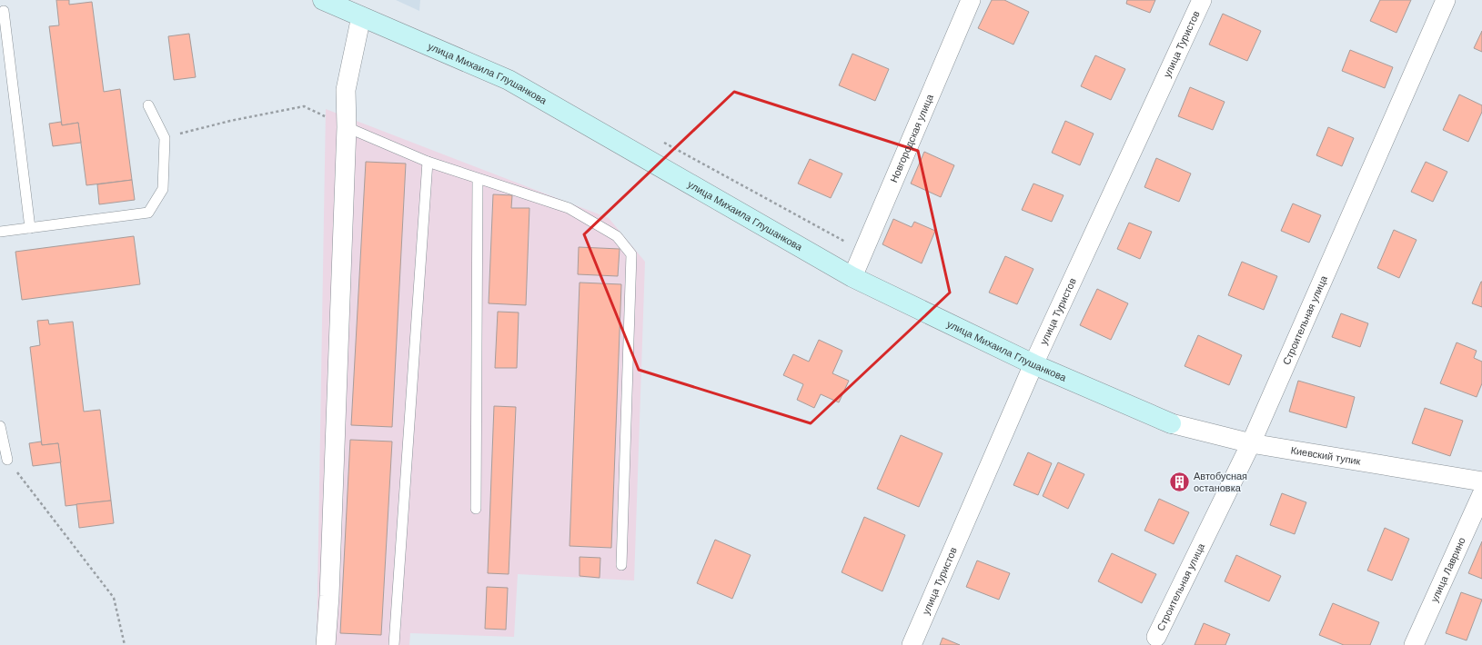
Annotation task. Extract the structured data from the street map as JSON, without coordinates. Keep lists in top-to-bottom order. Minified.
{"streets":{"street":["улица Туристов","улица Михаила Глушанкова","Новгородская улица","Строительная улица","Киевский тупик","улица Лаврино"]},"crossings":[["улица Туристов","улица Михаила Глушанкова"],["улица Михаила Глушанкова","Новгородская улица"],["улица Михаила Глушанкова","Киевский тупик"],["Строительная улица","Киевский тупик"]],"places":{"building":["Автобусная остановка"]}}
